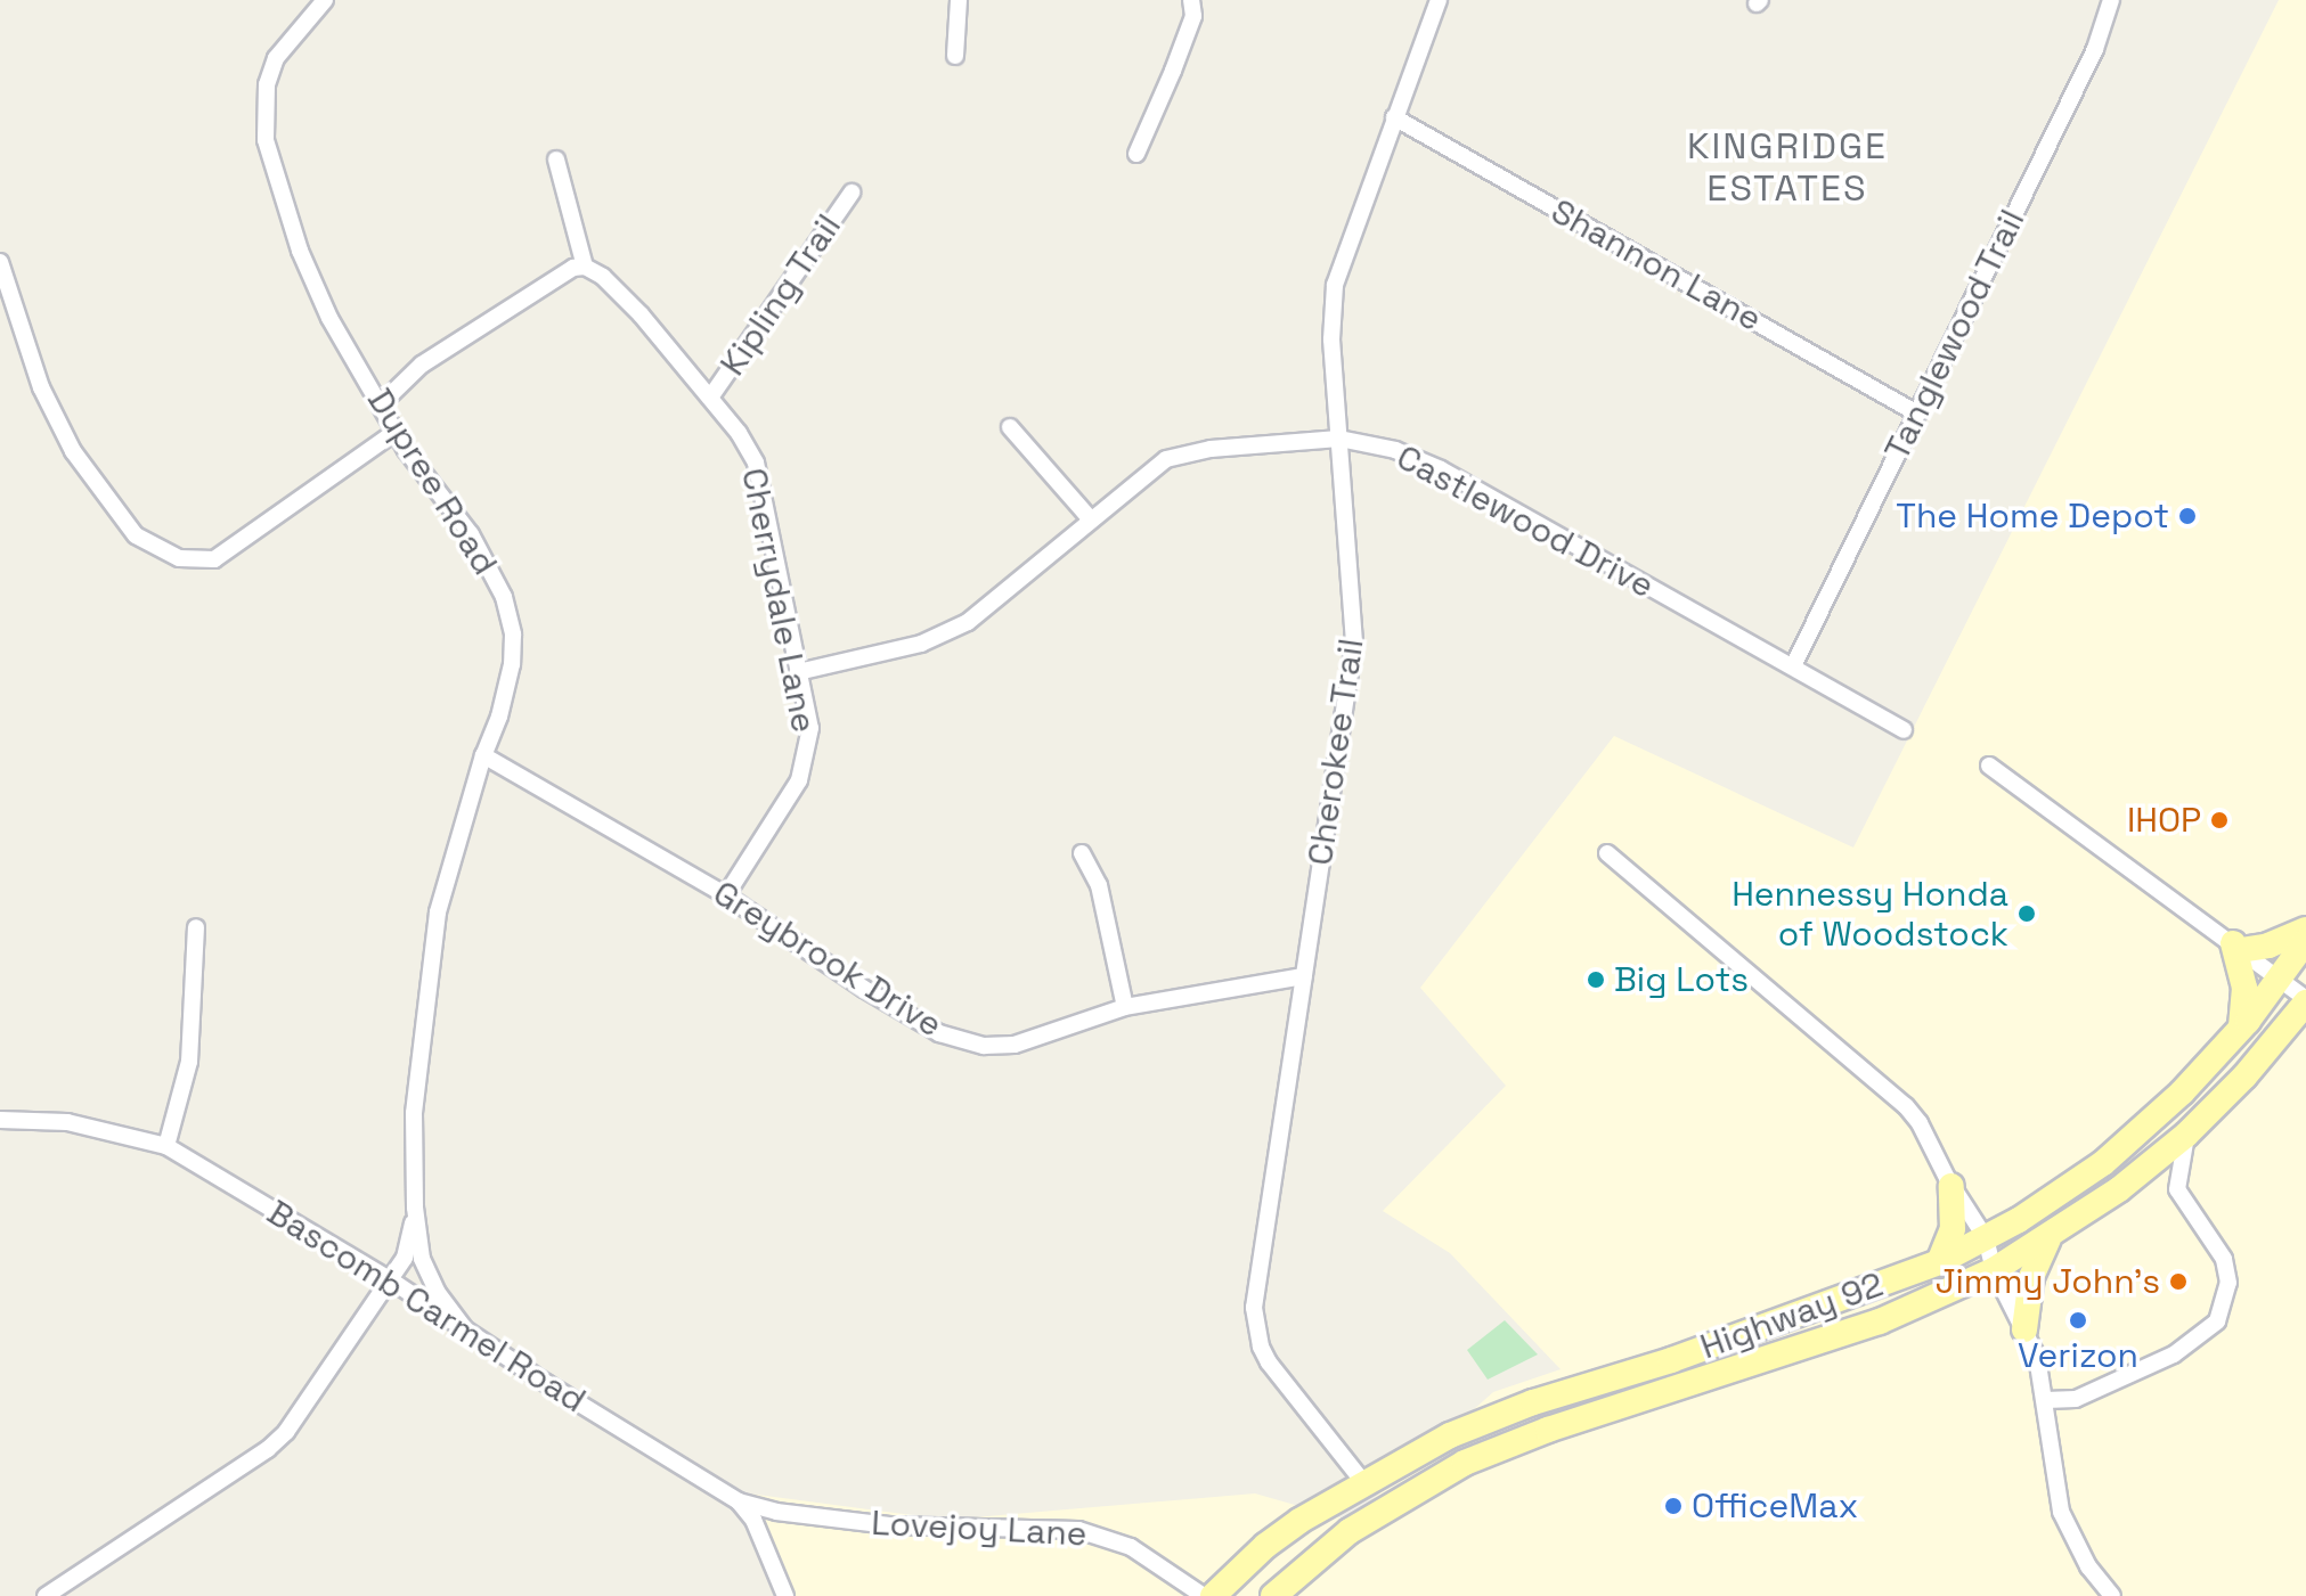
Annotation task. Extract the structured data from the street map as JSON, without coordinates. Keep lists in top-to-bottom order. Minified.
{"streets":{"main road":["Highway 92"],"street":["Shannon Lane","Kipling Trail","Tanglewood Trail","Dupree Road","Castlewood Drive","Cherrydale Lane","Cherokee Trail","Greybrook Drive","Bascomb Carmel Road","Lovejoy Lane"]},"crossings":[["Shannon Lane","Tanglewood Trail"],["Shannon Lane","Cherokee Trail"],["Kipling Trail","Cherrydale Lane"],["Tanglewood Trail","Castlewood Drive"],["Dupree Road","Greybrook Drive"],["Dupree Road","Bascomb Carmel Road"],["Castlewood Drive","Cherrydale Lane"],["Castlewood Drive","Cherokee Trail"],["Cherrydale Lane","Greybrook Drive"],["Cherokee Trail","Greybrook Drive"],["Cherokee Trail","Highway 92"],["Bascomb Carmel Road","Lovejoy Lane"]],"districts":["KINGRIDGE ESTATES"],"places":["The Home Depot","IHOP","Hennessy Honda of Woodstock","Big Lots","Jimmy John's","Verizon","OfficeMax"]}
